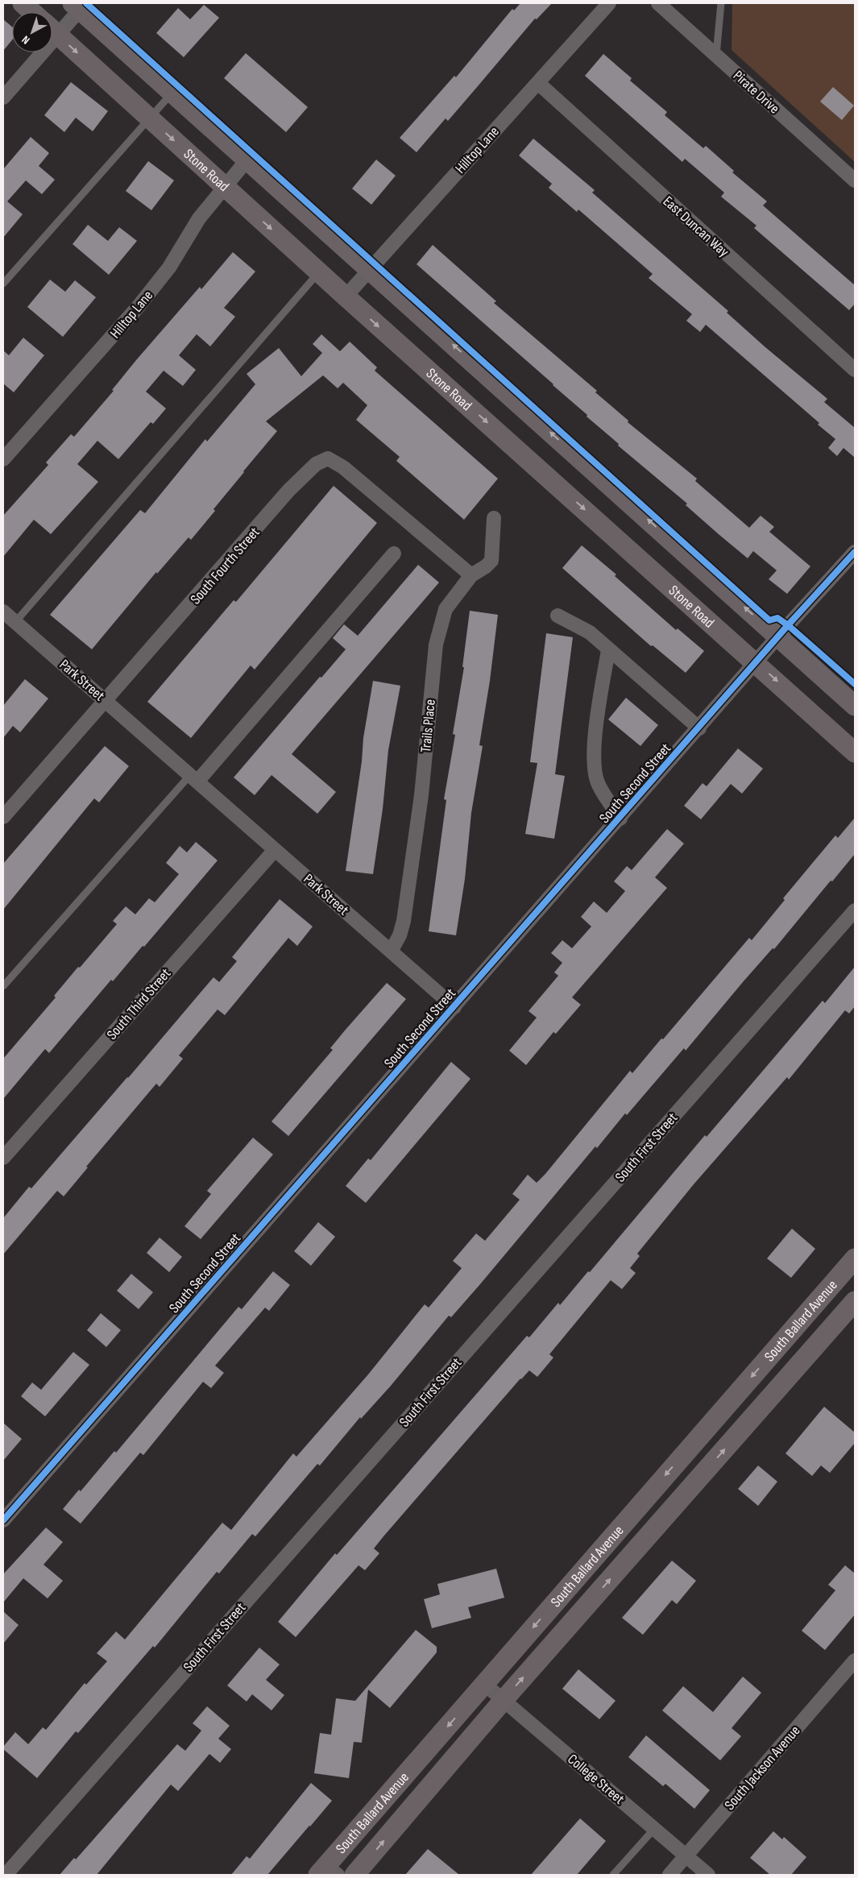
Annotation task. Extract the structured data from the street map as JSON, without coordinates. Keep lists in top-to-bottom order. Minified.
{"streets":{"main road":["Stone Road","South Ballard Avenue"],"street":["Pirate Drive","Hilltop Lane","East Duncan Way","South Fourth Street","Park Street","Trails Place","South Second Street","South Third Street","South First Street","South Jackson Avenue","College Street"]},"crossings":[["Hilltop Lane","Stone Road"],["Hilltop Lane","East Duncan Way"],["Stone Road","South Second Street"],["South Fourth Street","Park Street"],["South Fourth Street","Trails Place"],["Park Street","Trails Place"],["Park Street","South Second Street"],["Park Street","South Third Street"],["South Ballard Avenue","College Street"],["South Jackson Avenue","College Street"]],"north":"bottom left"}
